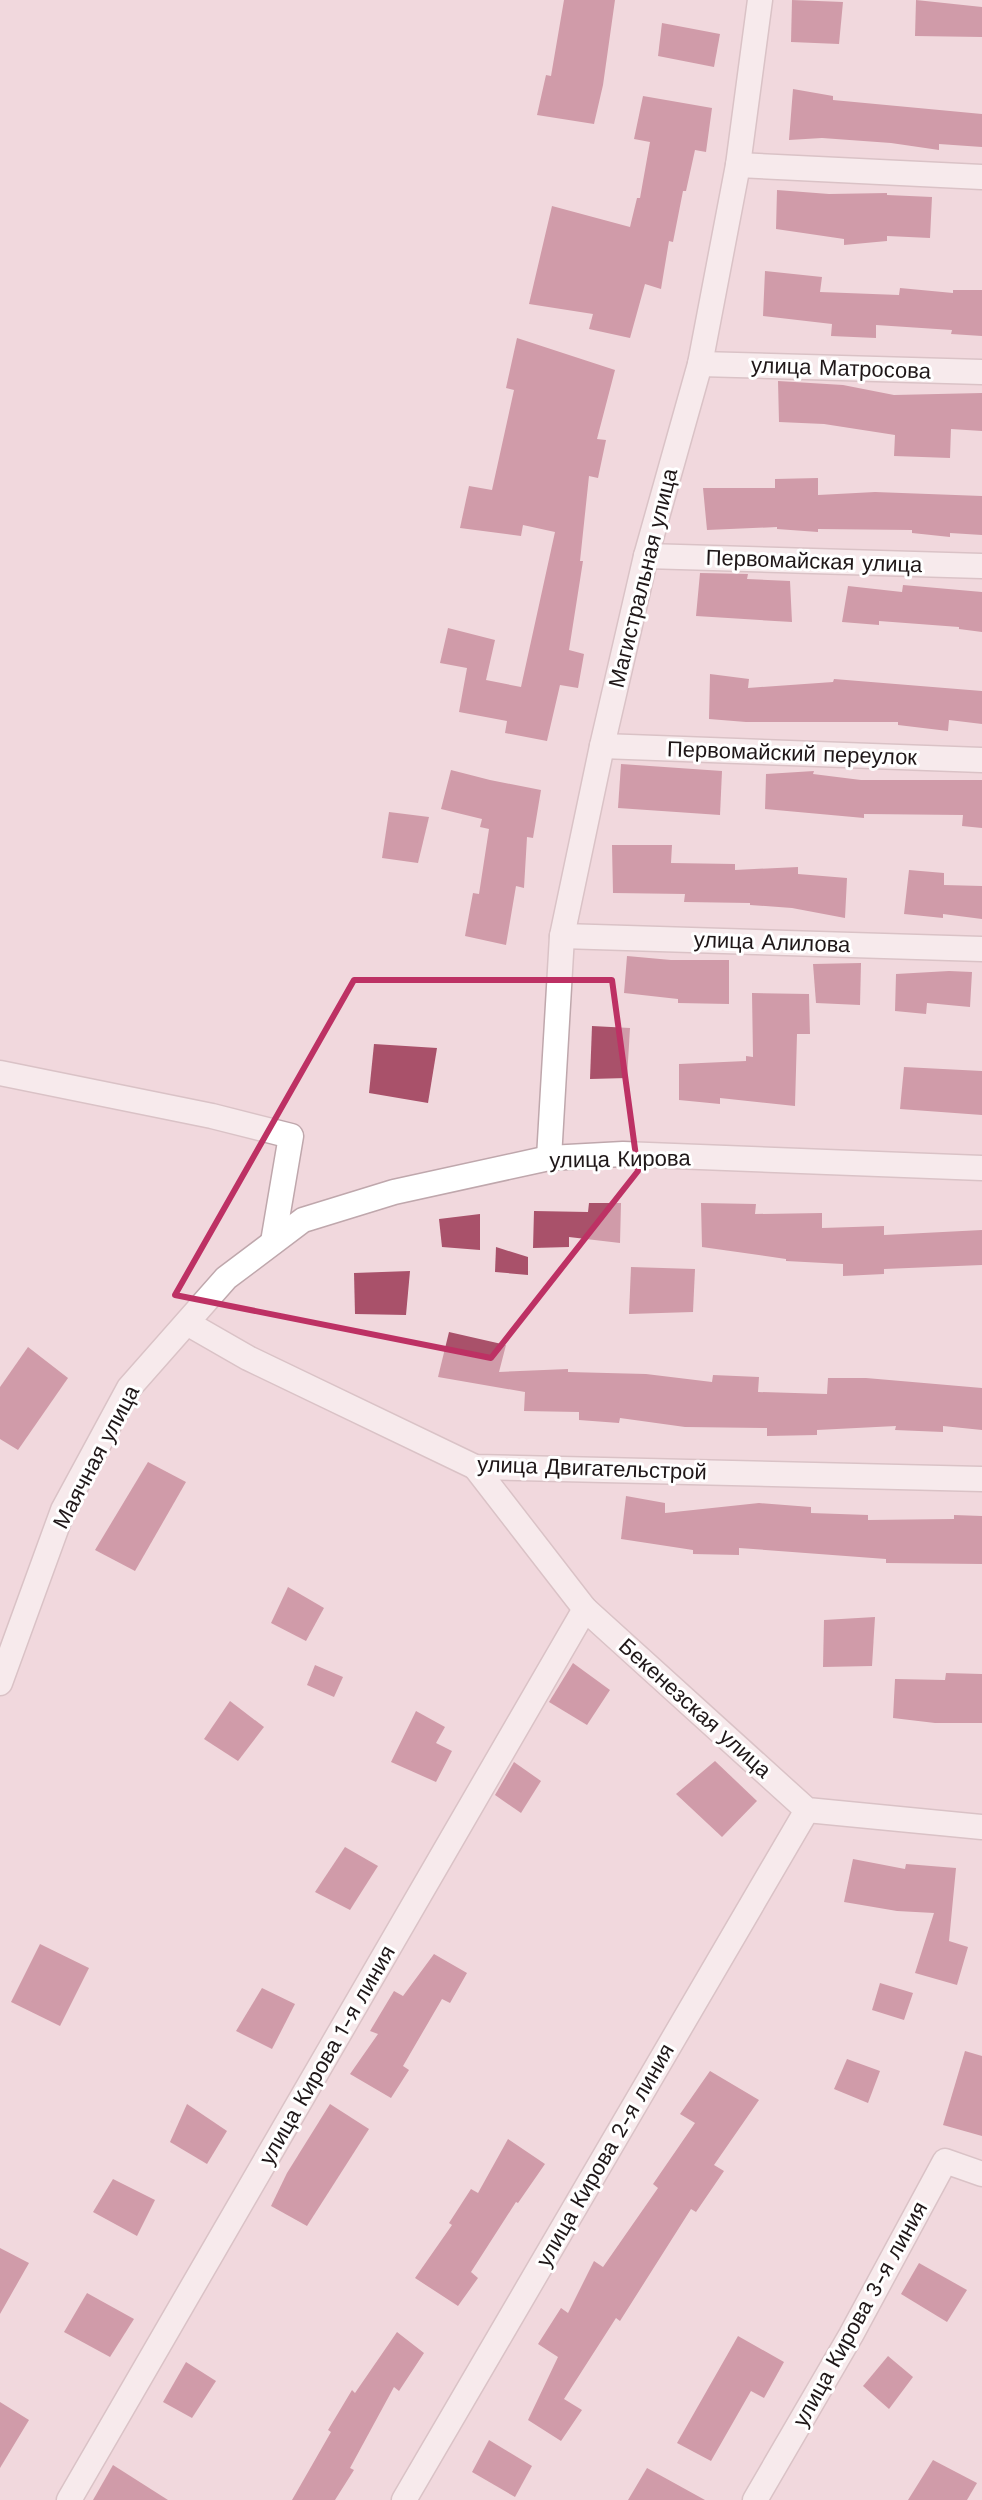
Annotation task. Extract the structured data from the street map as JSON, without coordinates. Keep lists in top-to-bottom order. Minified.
{"streets":{"street":["улица Матросова","Первомайская улица","Магистральная улица","Первомайский переулок","улица Алилова","улица Кирова","Маячная улица","улица Двигательстрой","Бекенезская улица","улица Кирова 1-я линия","улица Кирова 2-я линия","улица Кирова 3-я линия"]},"crossings":[["улица Матросова","Магистральная улица"],["Первомайская улица","Магистральная улица"],["Магистральная улица","Первомайский переулок"],["Магистральная улица","улица Алилова"],["Магистральная улица","улица Кирова"],["улица Кирова","Маячная улица"],["Маячная улица","улица Двигательстрой"],["улица Двигательстрой","Бекенезская улица"],["Бекенезская улица","улица Кирова 1-я линия"],["Бекенезская улица","улица Кирова 2-я линия"]]}
